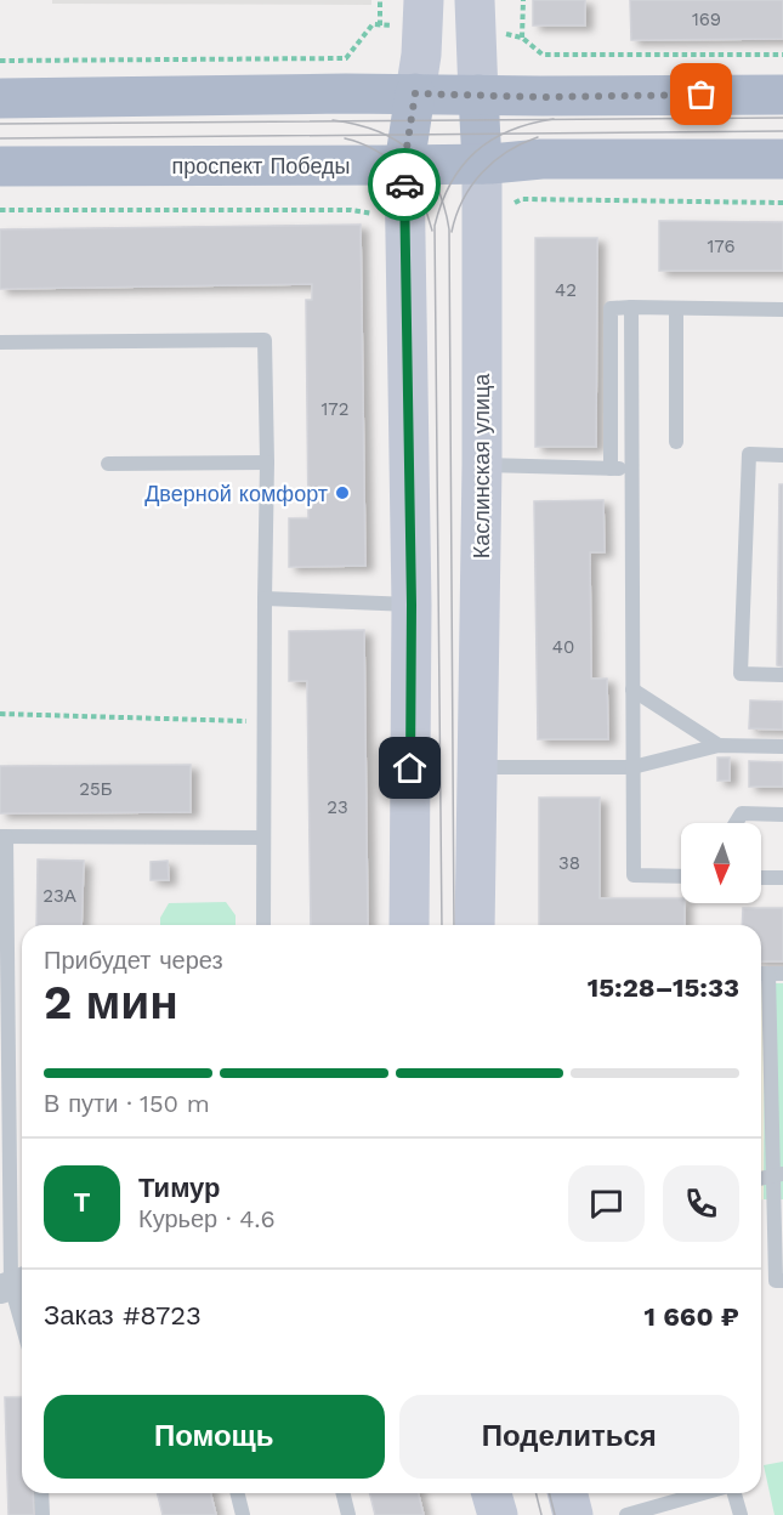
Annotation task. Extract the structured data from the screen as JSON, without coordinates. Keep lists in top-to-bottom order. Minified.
{"streets":{"main road":["проспект Победы","Каслинская улица"]},"crossings":[["проспект Победы","Каслинская улица"]],"places":["Дверной комфорт"],"house_numbers":["169","176","42","172","40","25Б","23","38","23А"],"north":"bottom","page":{"heading":["2 мин","Прибудет через","15:28–15:33"],"panel":["Тимур","Курьер · 4.6","Заказ #8723","1 660 ₽"],"bar":"В пути · 150 m","round":"Т","buttons":["Помощь","Поделиться"]}}
